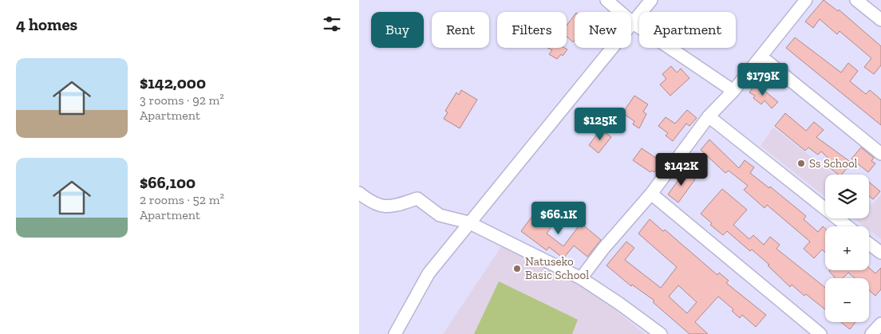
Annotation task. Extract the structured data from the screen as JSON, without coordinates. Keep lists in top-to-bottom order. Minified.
{"places":["Ss School","Natuseko Basic School"],"page":{"heading":"4 homes","chip":["Buy","Rent","Filters","New","Apartment"],"list":[{"name":"$142,000","note":"3 rooms · 92 m² · Apartment"},{"name":"$66,100","note":"2 rooms · 52 m² · Apartment"}],"price":["$179K","$125K","$142K","$66.1K"],"map_buttons":["+","−"]}}
